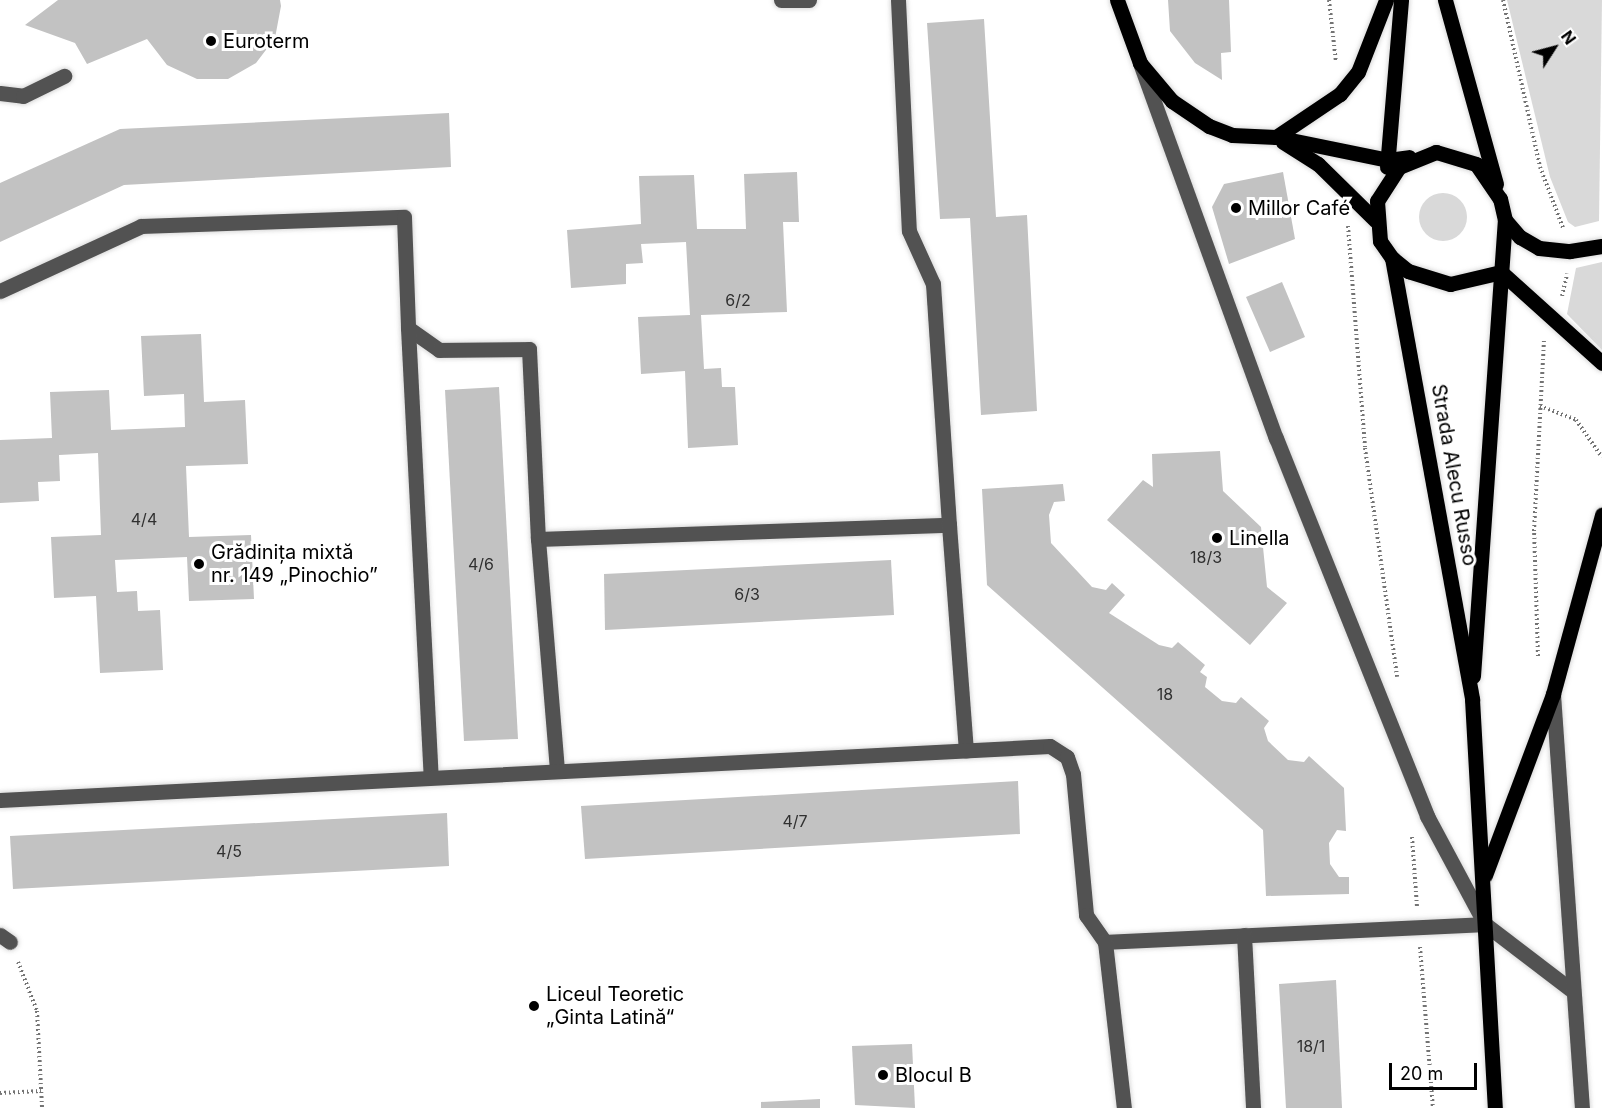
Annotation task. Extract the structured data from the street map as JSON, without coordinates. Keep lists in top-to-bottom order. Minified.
{"streets":{"main road":["Strada Alecu Russo"]},"places":["Euroterm","Millor Café","Linella","Grădinița mixtă nr. 149 „Pinochio”","Liceul Teoretic „Ginta Latină“","Blocul B"],"house_numbers":["6/2","4/4","18/3","4/6","6/3","18","4/7","4/5","18/1"],"scale_bar":"20 m","north":"top right"}
